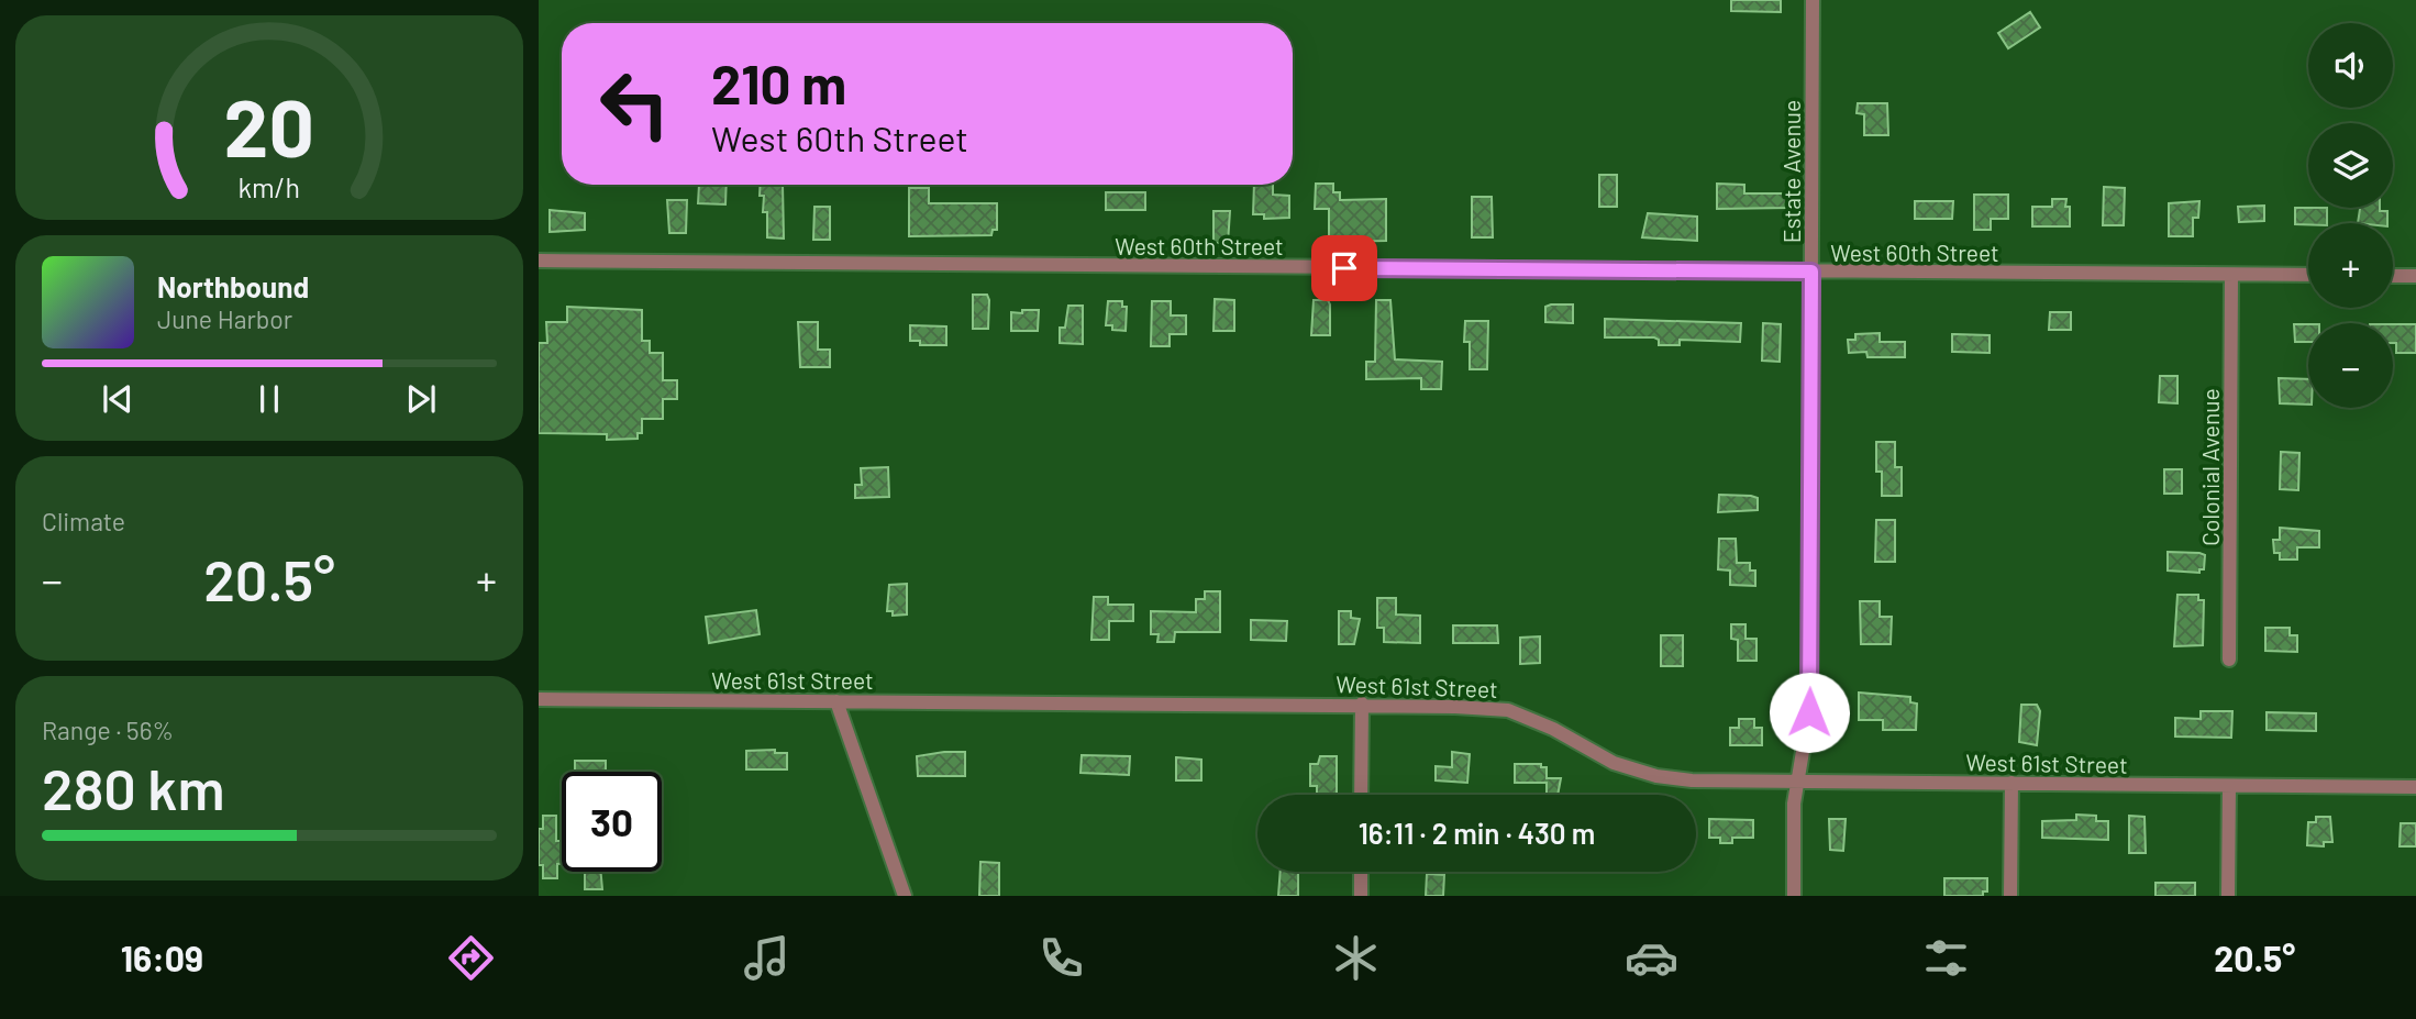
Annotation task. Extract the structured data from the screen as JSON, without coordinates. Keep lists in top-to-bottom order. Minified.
{"streets":{"street":["Estate Avenue","West 60th Street","Colonial Avenue","West 61st Street"]},"crossings":[["Estate Avenue","West 60th Street"],["Estate Avenue","West 61st Street"],["West 60th Street","Colonial Avenue"]],"page":{"map_buttons":["+","−"],"turn":["210 m","West 60th Street"],"song":["Northbound","June Harbor"],"tile":["Climate",["Range · 56%","280 km"]],"heat":["−","20.5°","+"],"limit":"30","trip":"16:11 · 2 min · 430 m","tabs":["16:09","20.5°"],"gauge":["20","km/h"]}}
